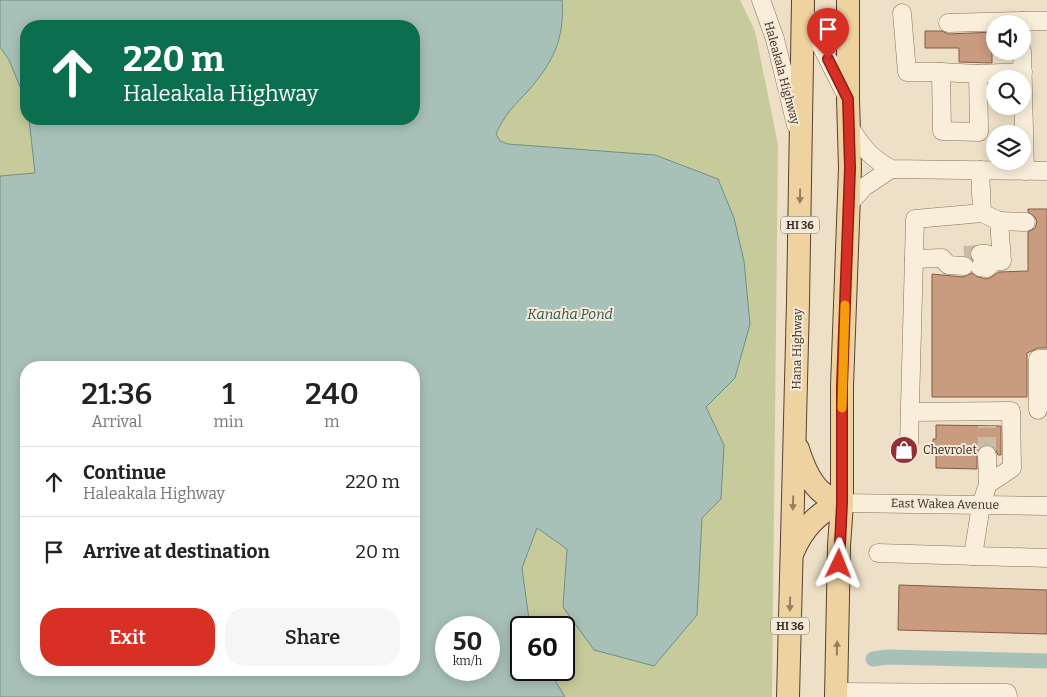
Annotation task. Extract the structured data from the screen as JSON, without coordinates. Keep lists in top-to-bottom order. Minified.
{"streets":{"main road":["HI 36","Hana Highway"],"street":["Haleakala Highway","East Wakea Avenue"]},"crossings":[["Haleakala Highway","Hana Highway"],["HI 36","Hana Highway"],["HI 36","East Wakea Avenue"]],"water":["Kanaha Pond"],"places":{"shop":["Chevrolet"]},"page":{"turn":["220 m","Haleakala Highway"],"eta":["21:36","Arrival","1","min","240","m"],"list":[{"name":"Continue","note":"Haleakala Highway","value":"220 m"},{"name":"Arrive at destination","value":"20 m"}],"buttons":["Exit","Share"],"speed":"50 km/h","limit":"60"}}
